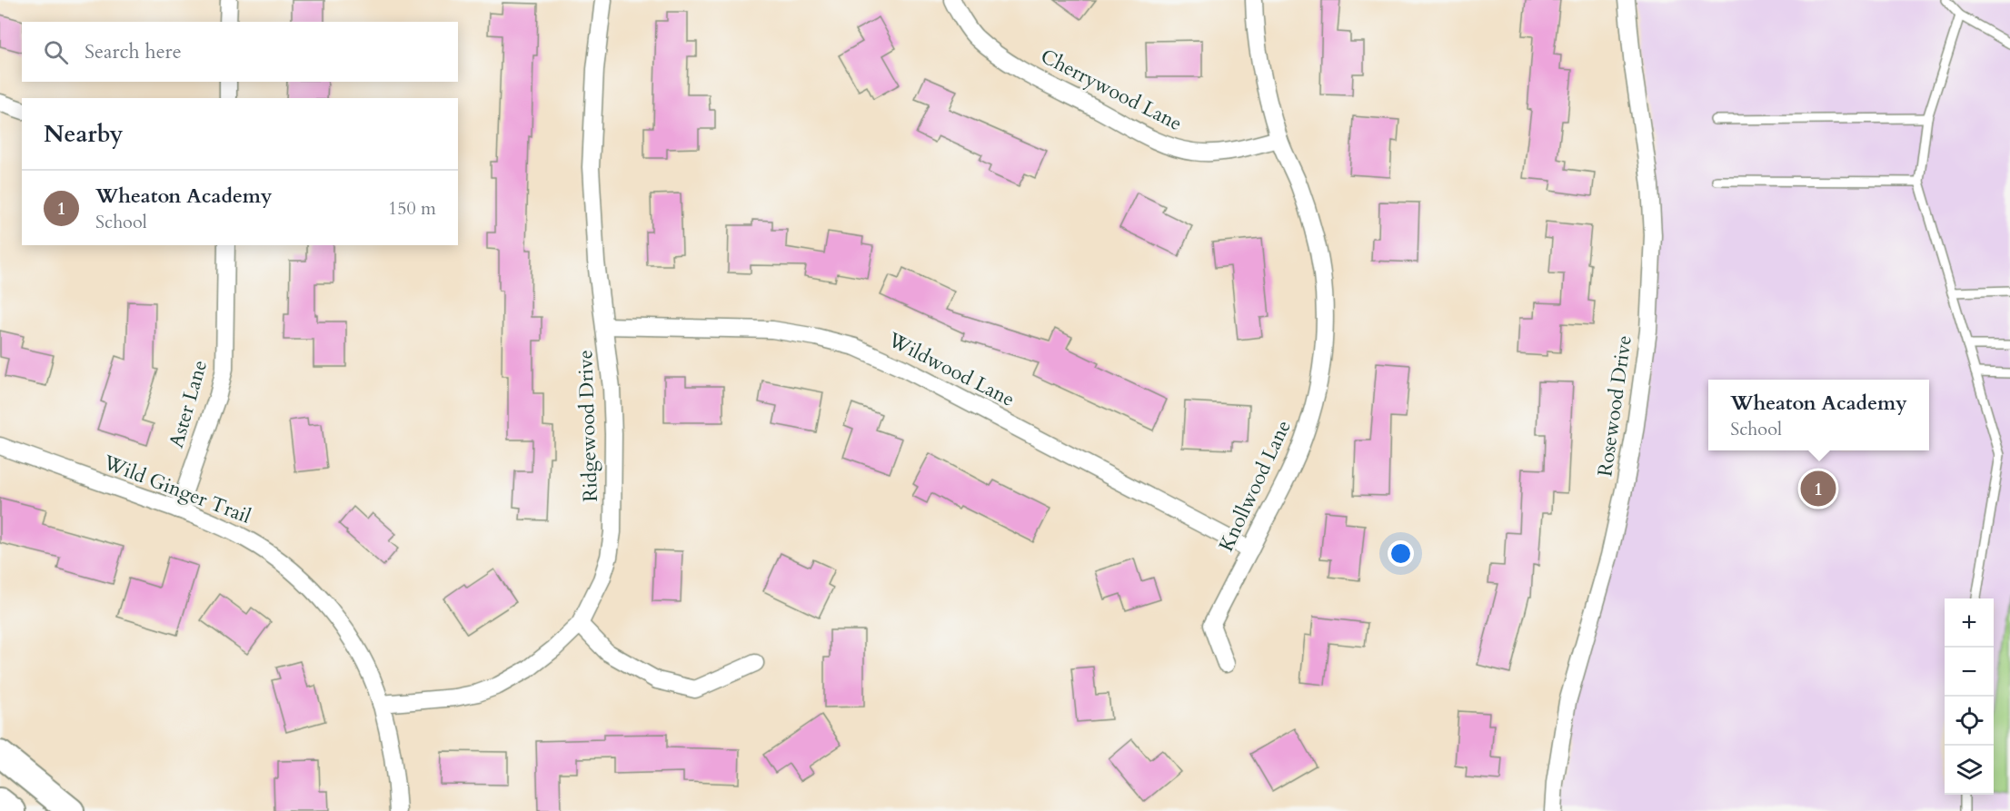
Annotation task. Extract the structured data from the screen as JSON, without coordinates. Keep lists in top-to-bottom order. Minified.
{"streets":{"street":["Cherrywood Lane","Wildwood Lane","Aster Lane","Rosewood Drive","Ridgewood Drive","Knollwood Lane","Wild Ginger Trail"]},"crossings":[["Cherrywood Lane","Knollwood Lane"],["Wildwood Lane","Ridgewood Drive"],["Wildwood Lane","Knollwood Lane"],["Aster Lane","Wild Ginger Trail"],["Ridgewood Drive","Wild Ginger Trail"]],"page":{"search":"Search here","heading":"Nearby","list":[{"mark":"1","name":"Wheaton Academy","note":"School","value":"150 m"}],"popup":["Wheaton Academy","School"],"pins":"1","map_buttons":["+","−"]}}
